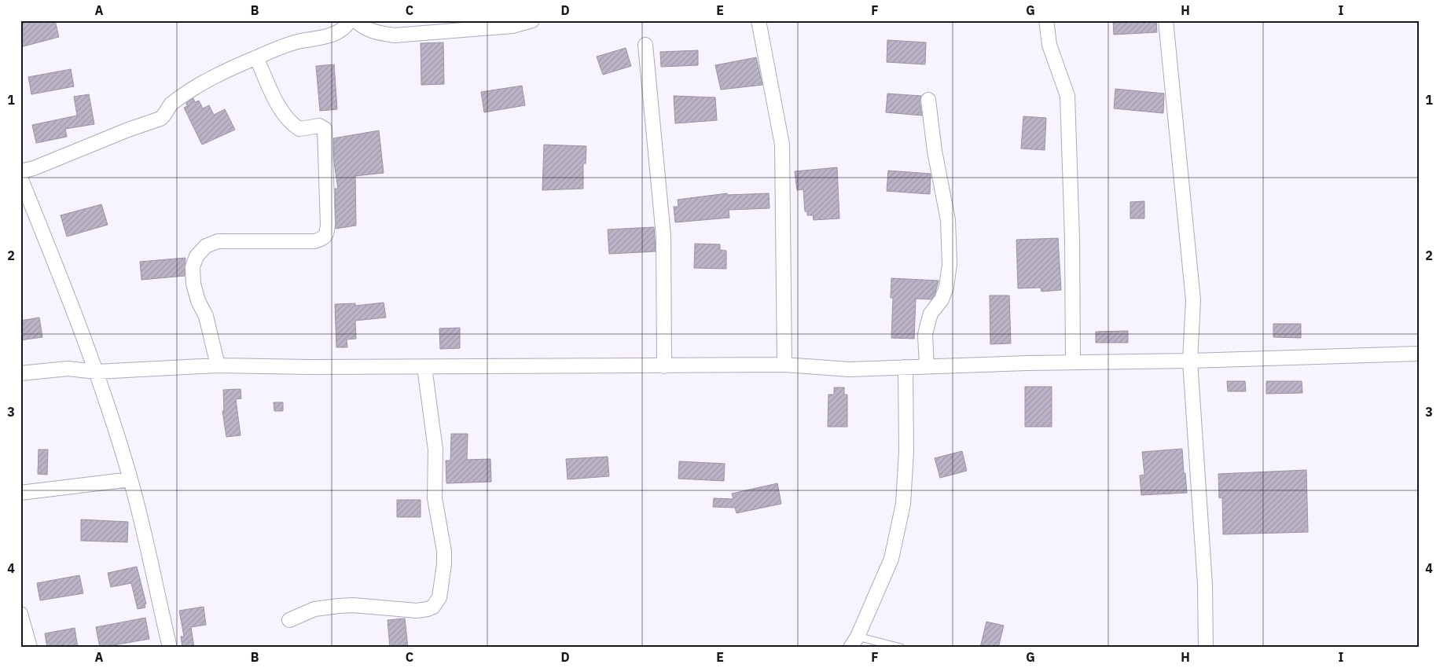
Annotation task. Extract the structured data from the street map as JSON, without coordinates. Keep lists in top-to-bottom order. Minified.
{"grid":{"columns":["A","B","C","D","E","F","G","H","I"],"rows":["1","2","3","4"]}}
